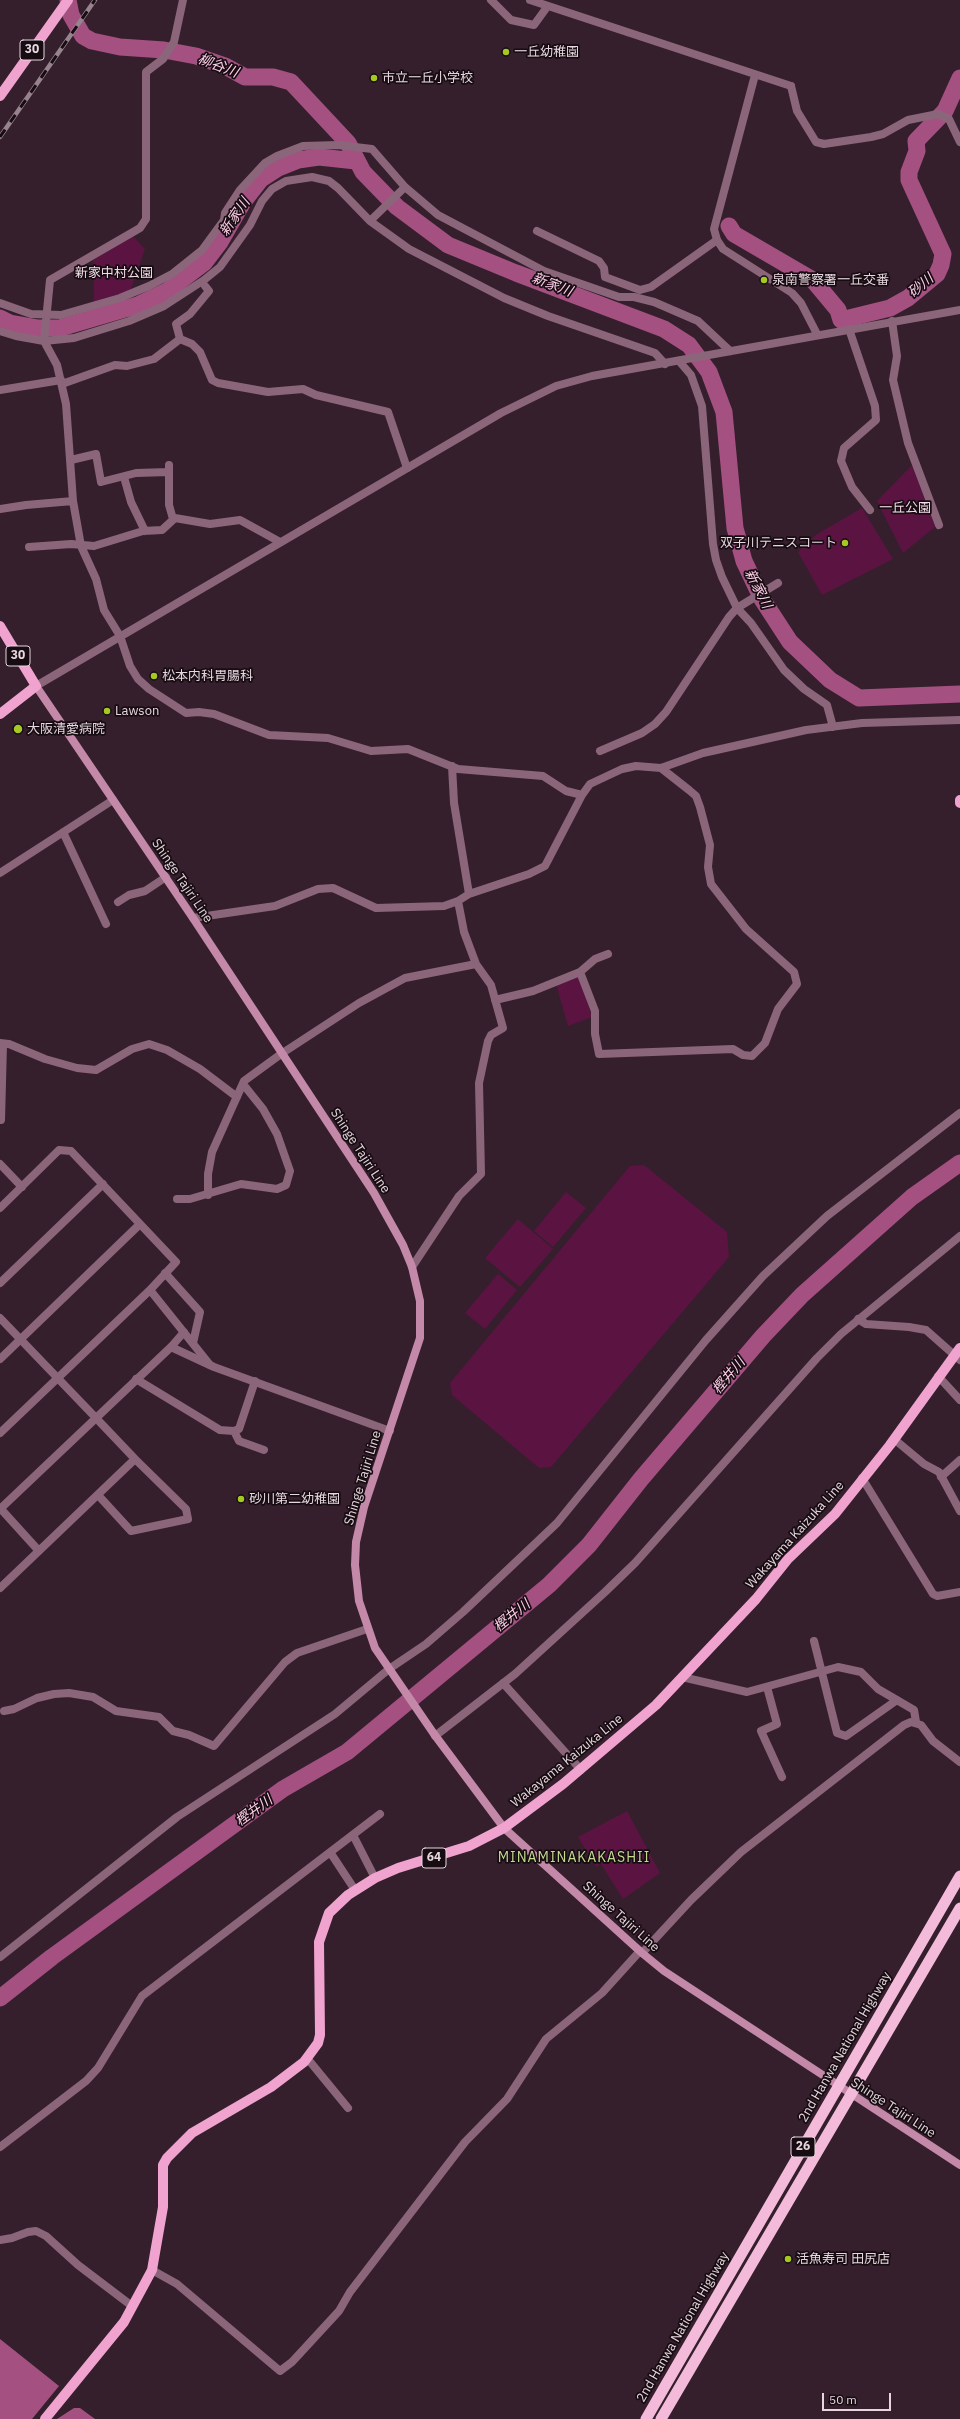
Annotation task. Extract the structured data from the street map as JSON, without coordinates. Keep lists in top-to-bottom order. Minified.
{"streets":{"highway":["2nd Hanwa National Highway","26"],"main road":["30","Shinge Tajiri Line","Wakayama Kaizuka Line","64"]},"crossings":[["30","Shinge Tajiri Line"],["Shinge Tajiri Line","Wakayama Kaizuka Line"],["Shinge Tajiri Line","2nd Hanwa National Highway"]],"districts":["MINAMINAKAKASHII"],"water":["柳谷川","新家川","砂川","樫井川"],"parks":["新家中村公園","一丘公園"],"places":["一丘幼稚園","市立一丘小学校","泉南警察署一丘交番","双子川テニスコート","松本内科胃腸科","Lawson","大阪清愛病院","砂川第二幼稚園","活魚寿司 田尻店"],"scale_bar":"50 m"}
